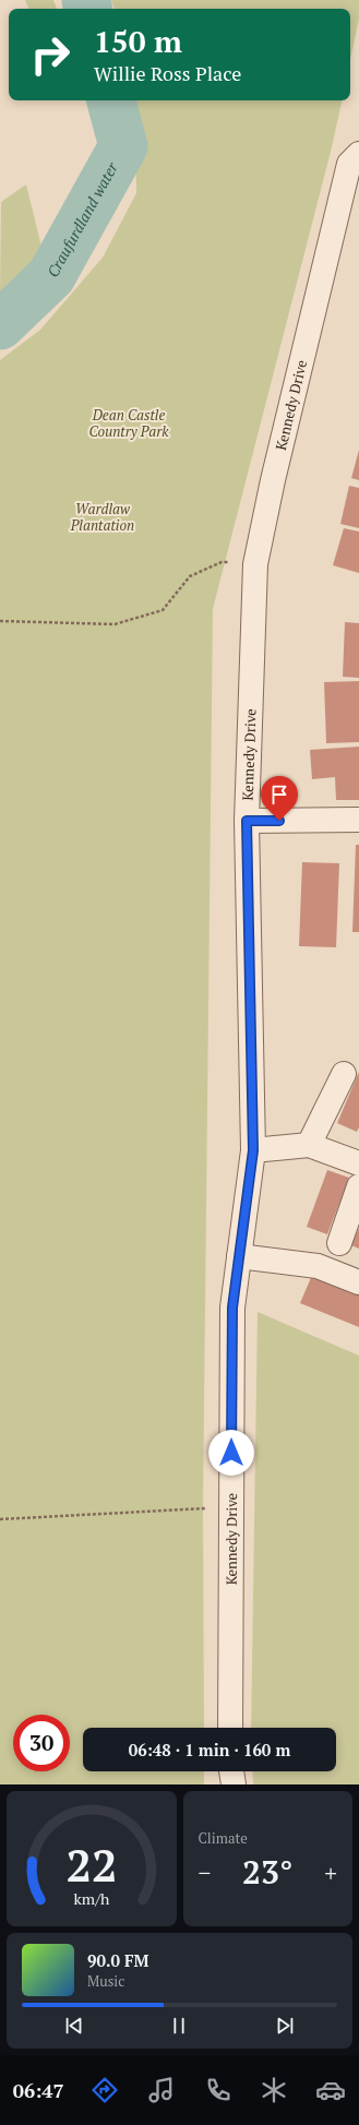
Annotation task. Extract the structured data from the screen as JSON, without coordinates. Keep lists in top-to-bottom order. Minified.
{"streets":{"street":["Kennedy Drive"]},"water":["Craufurdland water"],"parks":["Dean Castle Country Park","Wardlaw Plantation"],"page":{"turn":["150 m","Willie Ross Place"],"limit":"30","trip":"06:48 · 1 min · 160 m","tile":"Climate","heat":["−","23°","+"],"song":["90.0 FM","Music"],"tabs":"06:47","gauge":["22","km/h"]}}
